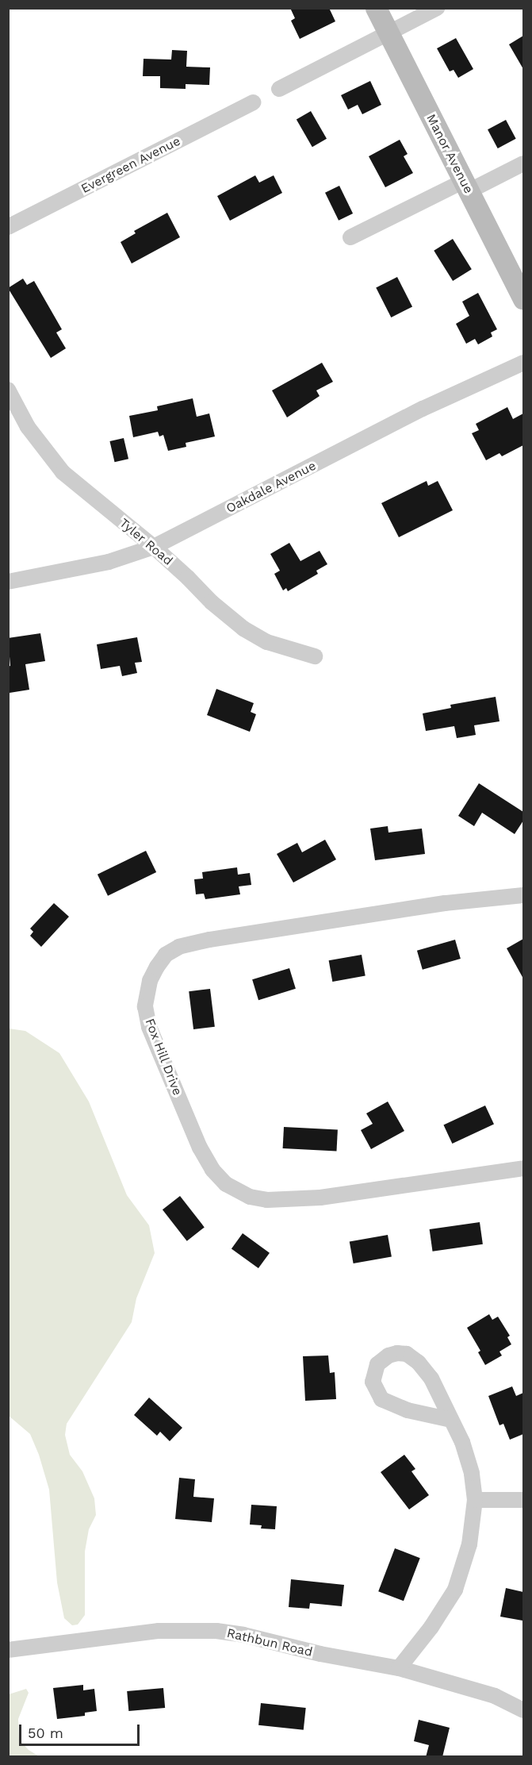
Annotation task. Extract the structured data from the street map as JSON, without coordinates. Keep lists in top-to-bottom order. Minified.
{"streets":{"street":["Manor Avenue","Evergreen Avenue","Oakdale Avenue","Tyler Road","Fox Hill Drive","Rathbun Road"]},"crossings":[["Oakdale Avenue","Tyler Road"]],"scale_bar":"50 m"}
